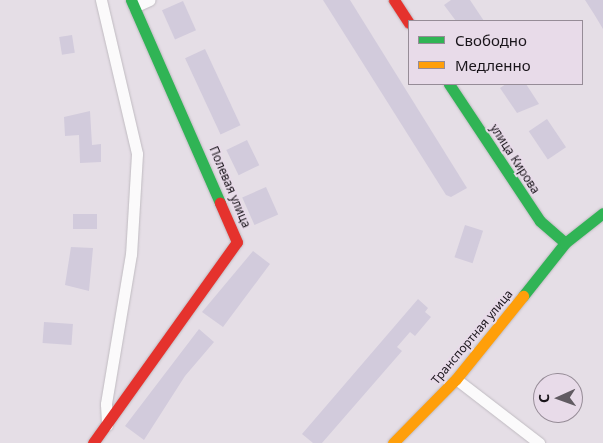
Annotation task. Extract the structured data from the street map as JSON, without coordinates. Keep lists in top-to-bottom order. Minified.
{"streets":{"street":["улица Кирова","Полевая улица","Транспортная улица"]},"crossings":[["улица Кирова","Транспортная улица"]],"legend":["Свободно","Медленно"],"north":"left"}
